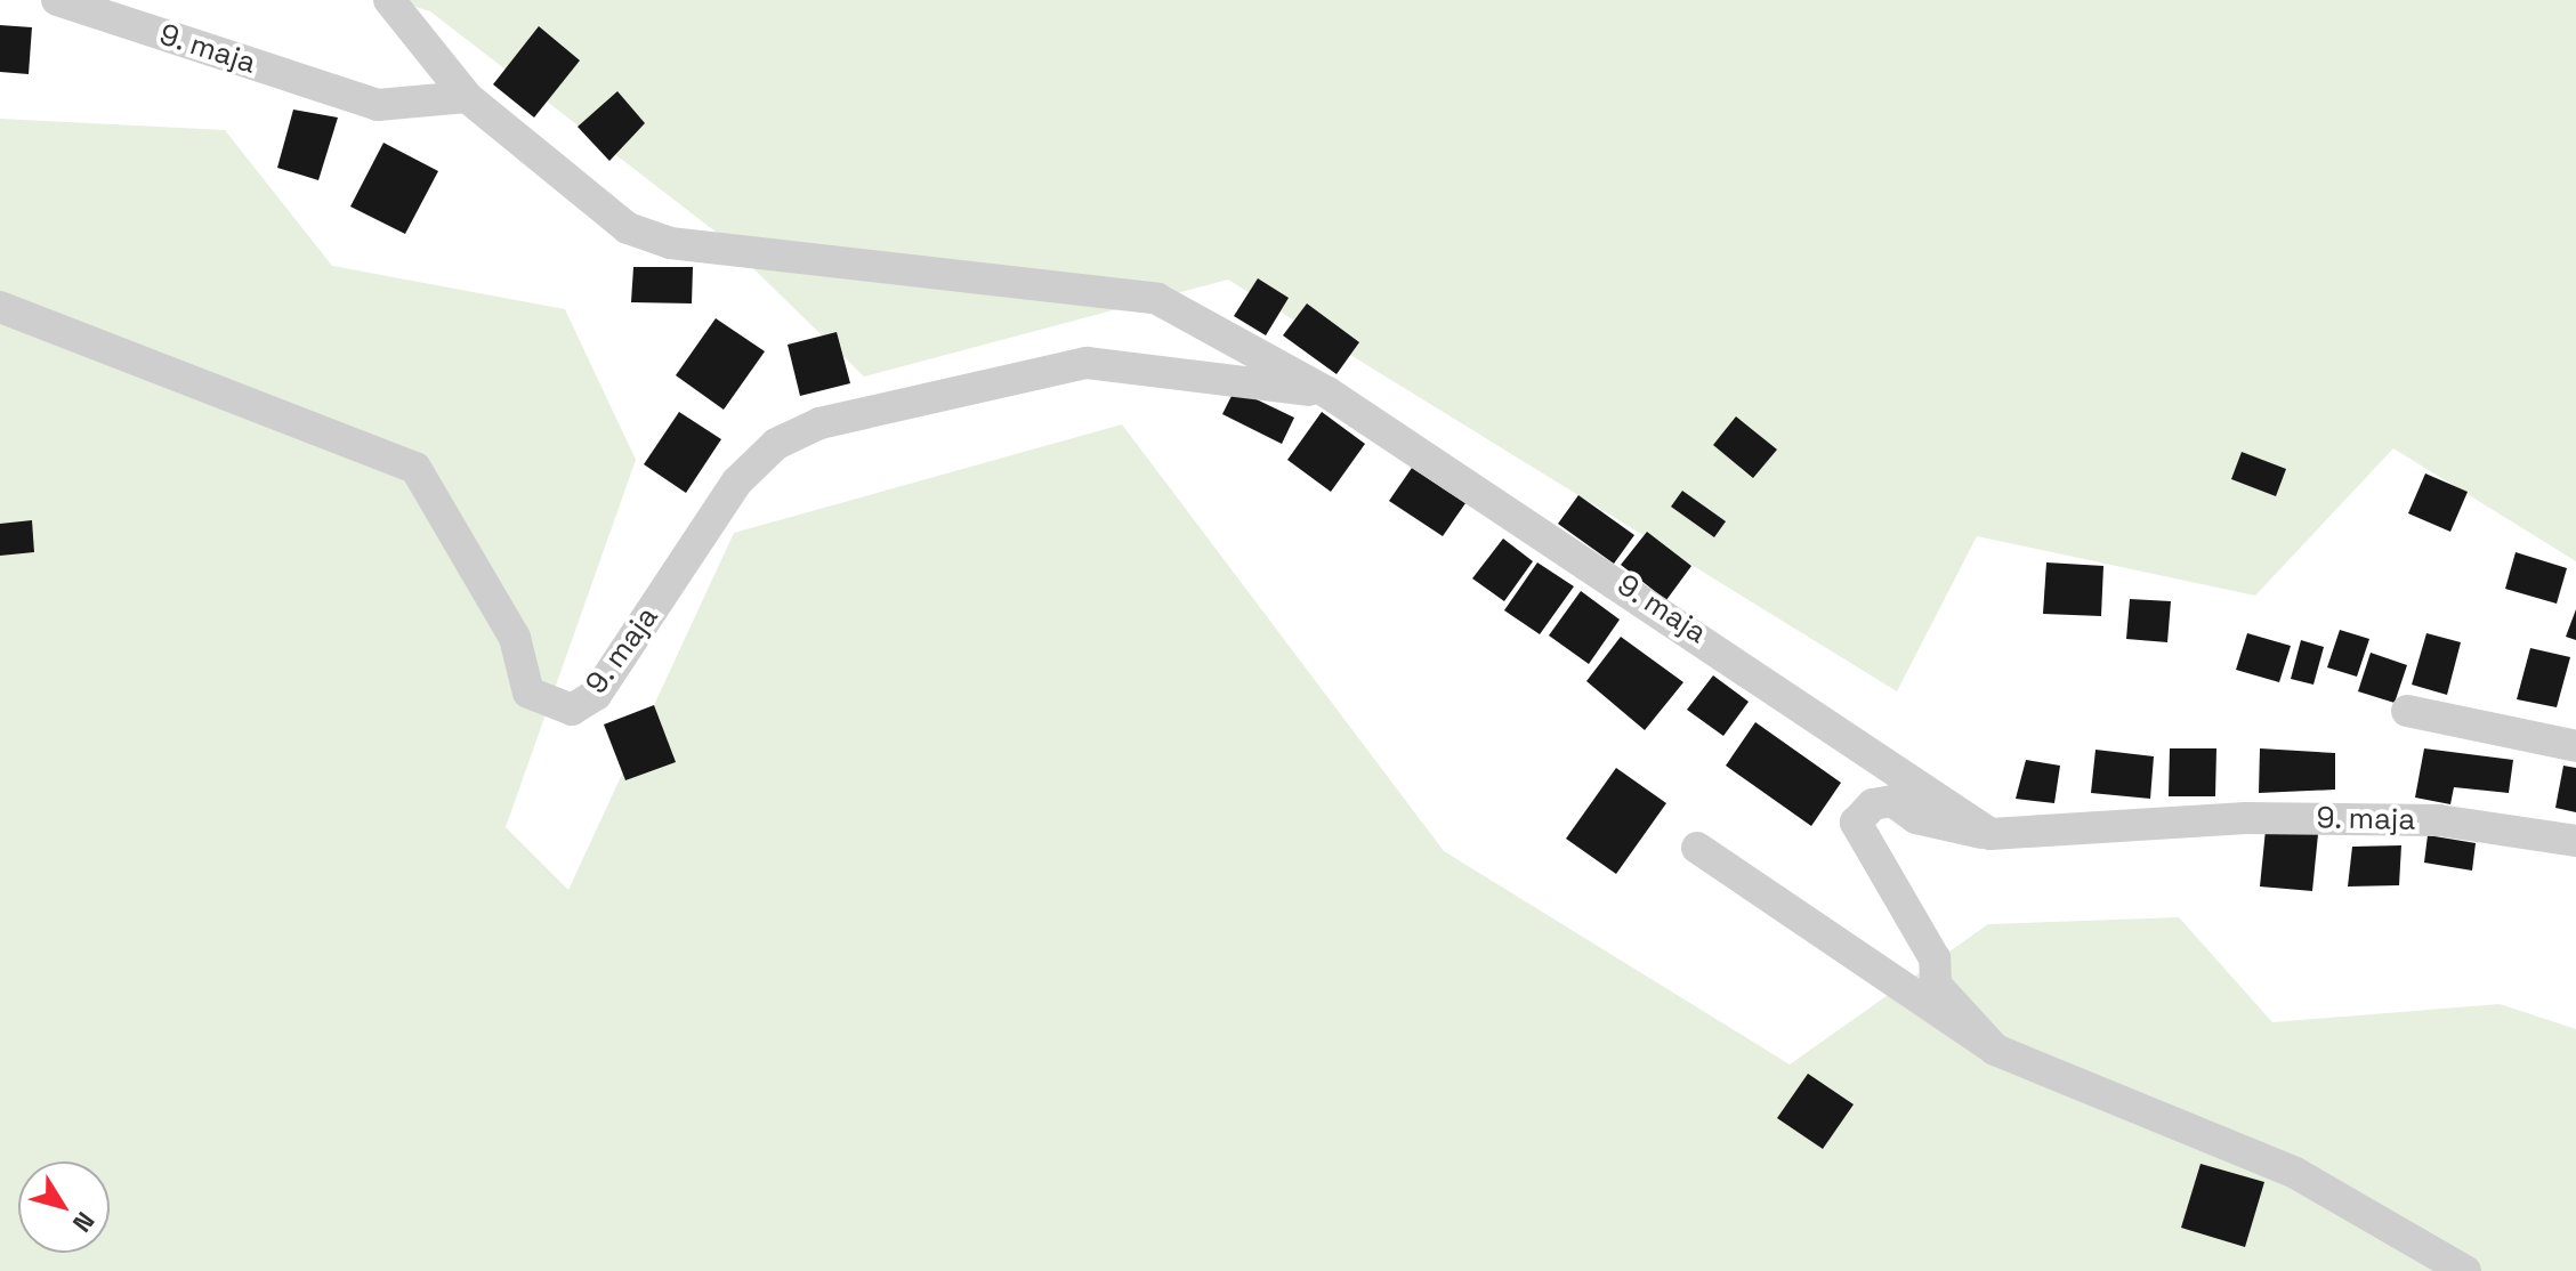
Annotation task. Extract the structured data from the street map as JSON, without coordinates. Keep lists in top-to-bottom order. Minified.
{"streets":{"street":["9. maja"]},"north":"bottom right"}
